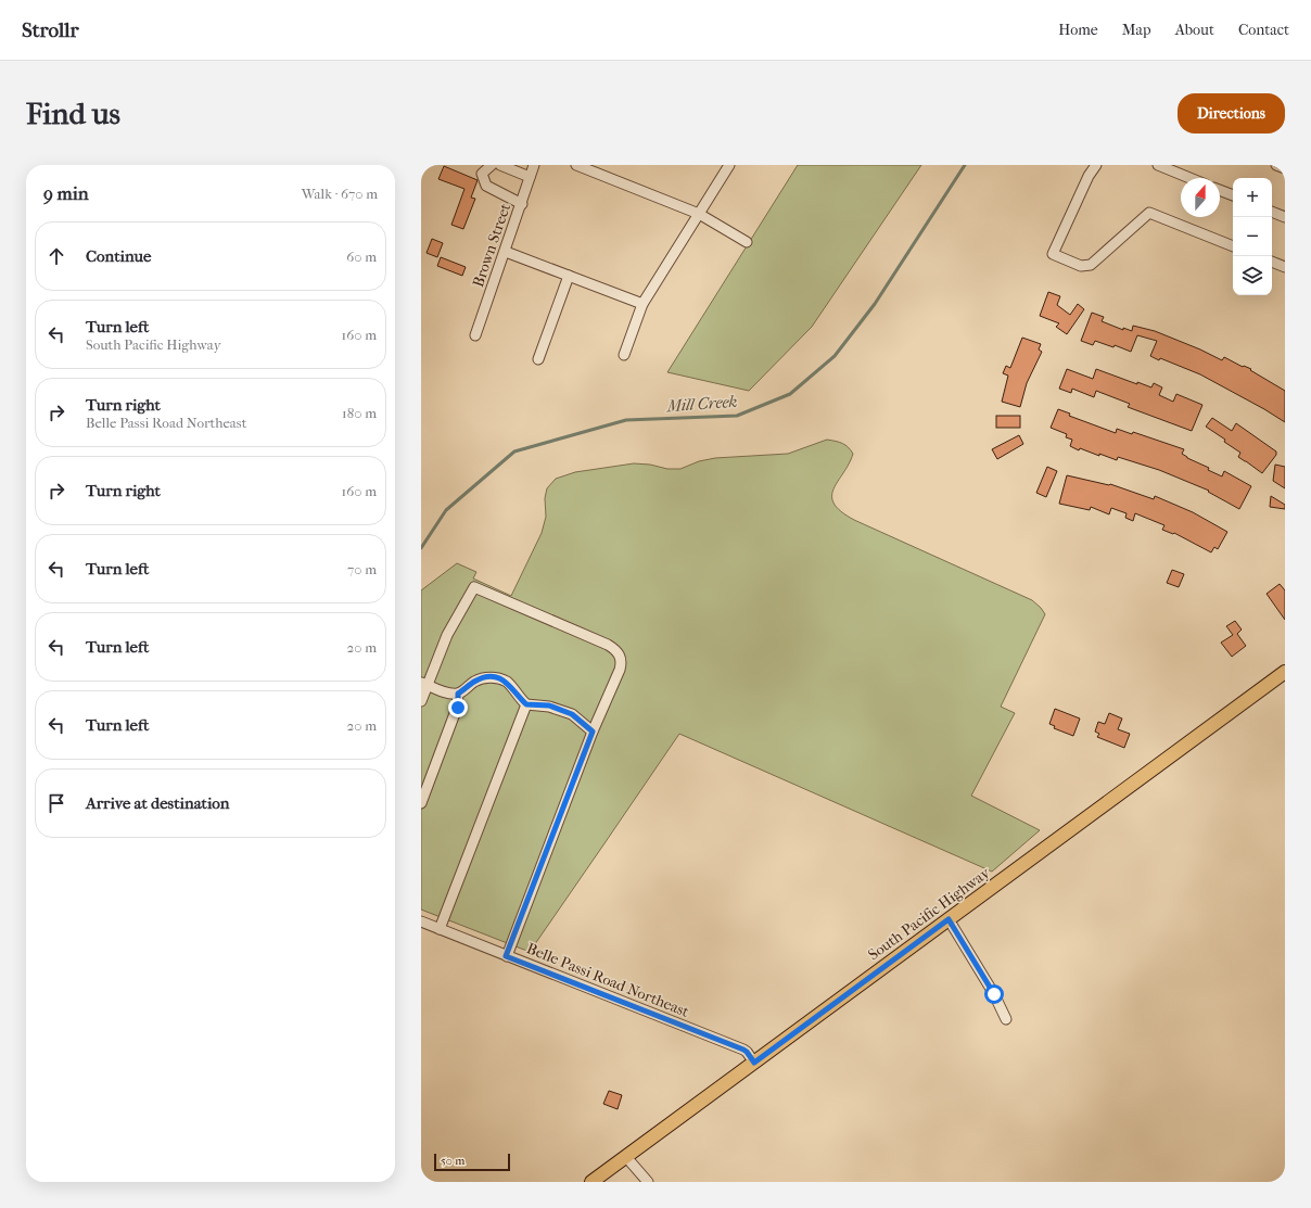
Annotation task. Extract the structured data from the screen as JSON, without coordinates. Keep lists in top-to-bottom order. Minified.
{"streets":{"main road":["South Pacific Highway"],"street":["Brown Street","Belle Passi Road Northeast"]},"crossings":[["South Pacific Highway","Belle Passi Road Northeast"]],"water":["Mill Creek"],"scale_bar":"50 m","north":"top","page":{"header":"Strollr","nav":["Home","Map","About","Contact"],"buttons":"Directions","title":"Find us","heading":["9 min","Walk · 670 m"],"map_buttons":["+","−"],"list":[["Continue","60 m"],["Turn left","South Pacific Highway","160 m"],["Turn right","Belle Passi Road Northeast","180 m"],["Turn right","160 m"],["Turn left","70 m"],["Turn left","20 m"],["Turn left","20 m"],"Arrive at destination"],"scale":"50 m"}}
